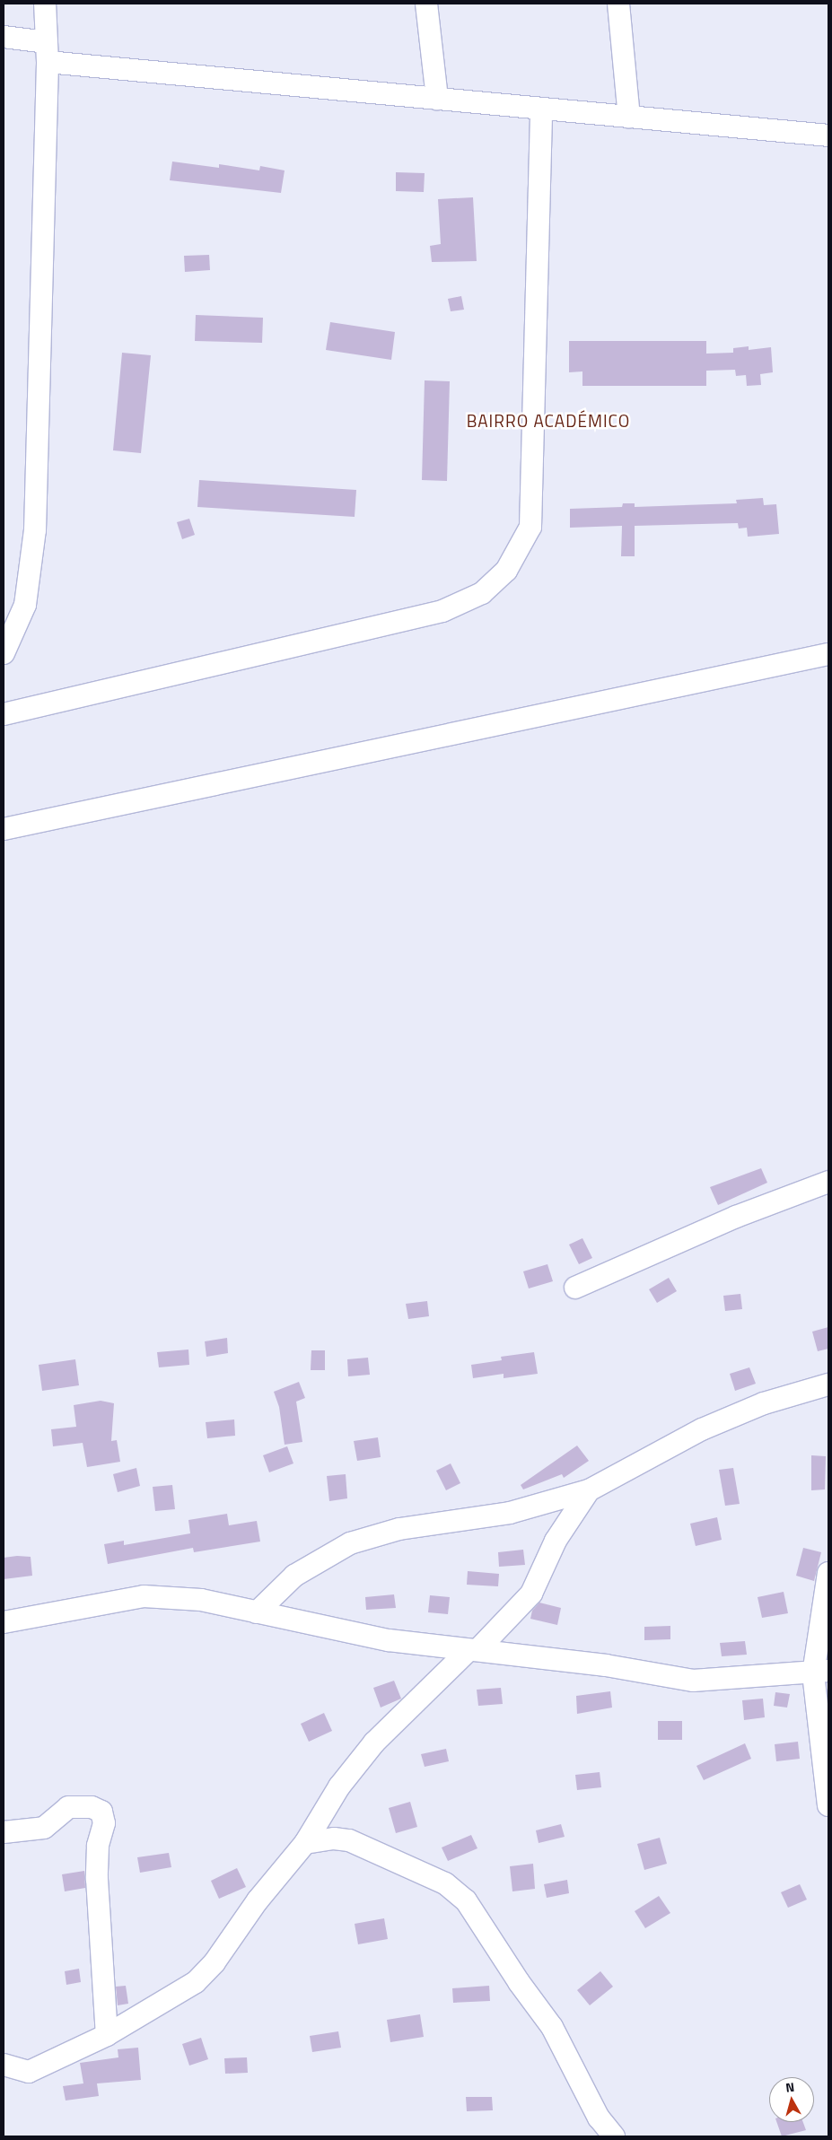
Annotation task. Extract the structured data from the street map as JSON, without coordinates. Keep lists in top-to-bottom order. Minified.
{"districts":["BAIRRO ACADÉMICO"],"north":"top"}
